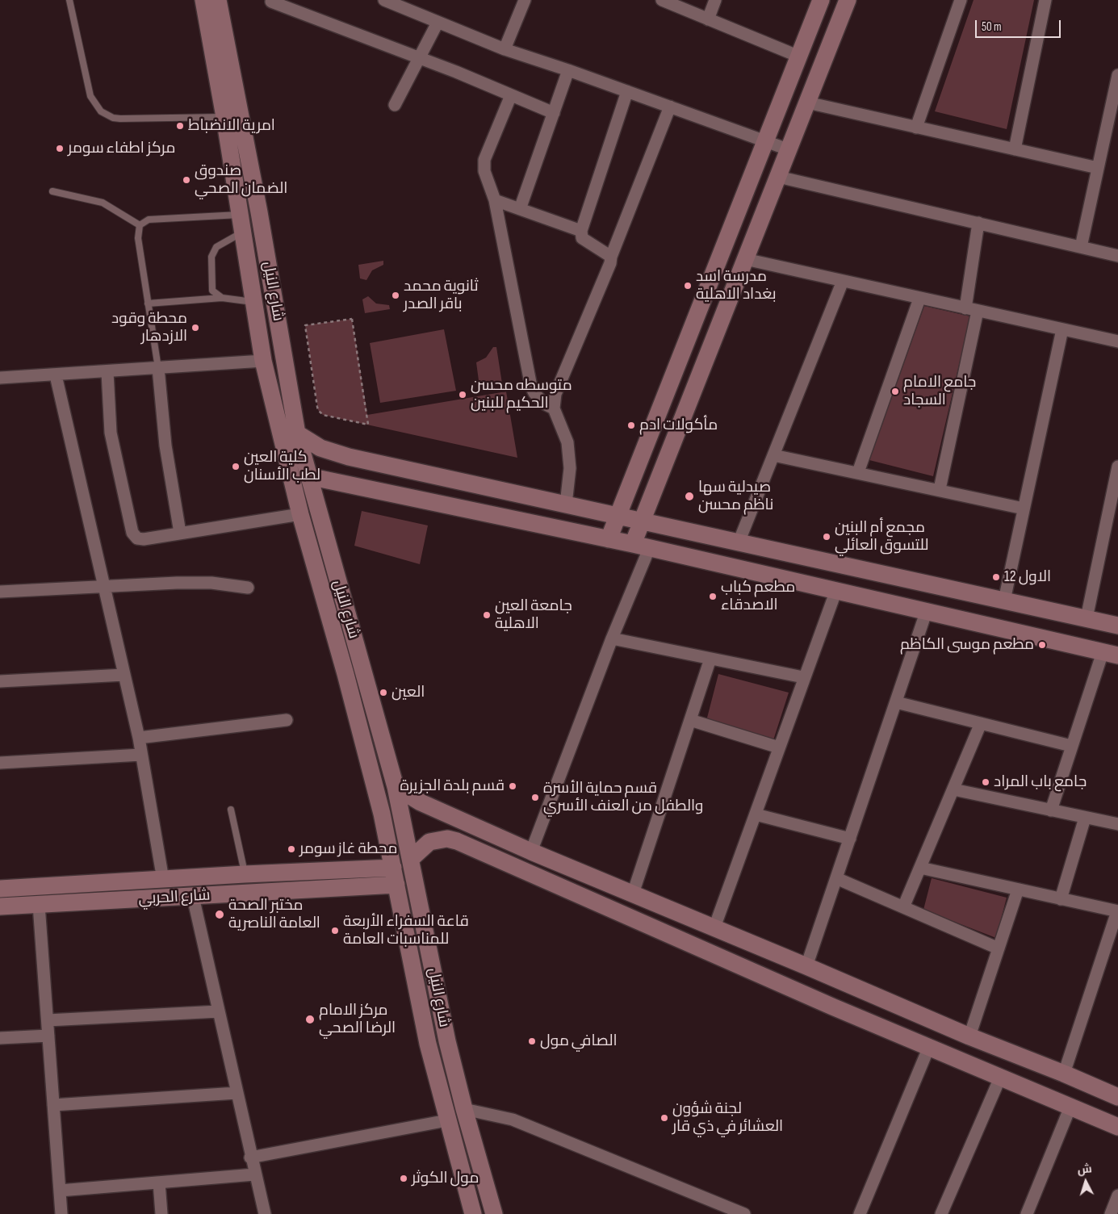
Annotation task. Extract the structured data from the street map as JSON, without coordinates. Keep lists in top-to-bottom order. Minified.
{"streets":{"main road":["شارع النيل","شارع الحربي"]},"places":["امرية الانضباط","مركز اطفاء سومر","صندوق الضمان الصحي","مدرسة اسد بغداد الاهلية","ثانوية محمد باقر الصدر","محطة وقود الازدهار","جامع الامام السجاد","متوسطه محسن الحكيم للبنين","مأكولات ادم","كلية العين لطب الأسنان","صيدلية سها ناظم محسن","مجمع أم البنين للتسوق العائلي","الاول 12","مطعم كباب الاصدقاء","جامعة العين الاهلية","مطعم موسى الكاظم","العين","جامع باب المراد","قسم بلدة الجزيرة","قسم حماية الأسرة والطفل من العنف الأسري","محطة غاز سومر","مختبر الصحة العامة الناصرية","قاعة السفراء الأربعة للمناسبات العامة","مركز الامام الرضا الصحي","الصافي مول","لجنة شؤون العشائر في ذي قار","مول الكوثر"],"scale_bar":"50 m","north":"top"}
